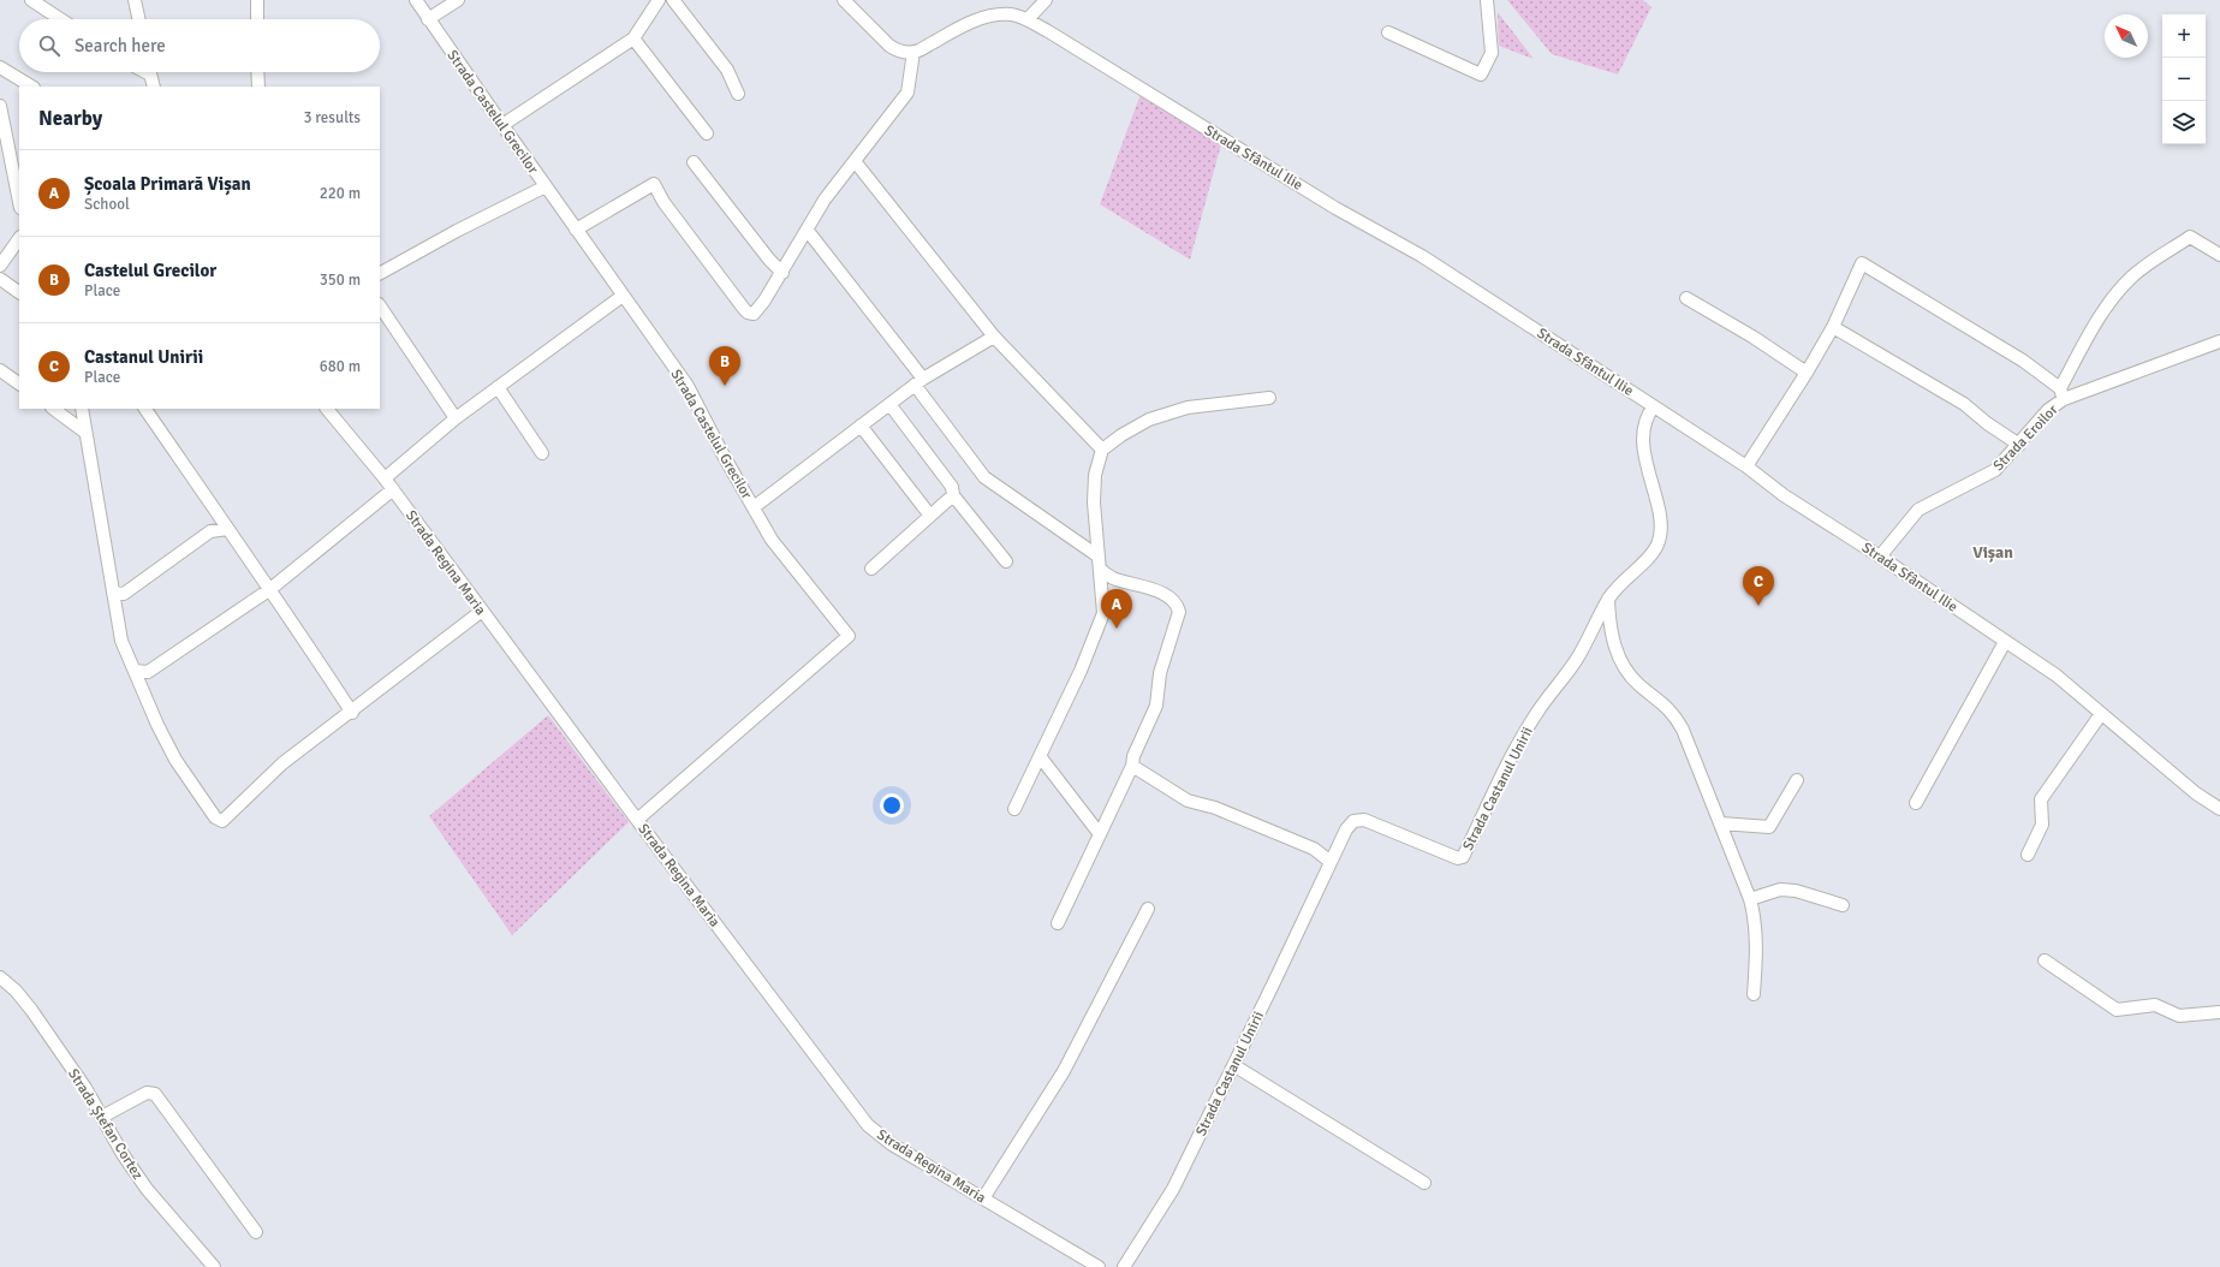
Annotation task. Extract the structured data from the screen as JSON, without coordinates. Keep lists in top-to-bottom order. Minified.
{"streets":{"street":["Strada Castelul Grecilor","Strada Sfântul Ilie","Strada Eroilor","Strada Regina Maria","Strada Castanul Unirii","Strada Ștefan Cortez"]},"crossings":[["Strada Castelul Grecilor","Strada Regina Maria"],["Strada Sfântul Ilie","Strada Eroilor"],["Strada Sfântul Ilie","Strada Castanul Unirii"]],"districts":["Vișan"],"north":"top left","page":{"map_buttons":["+","−"],"search":"Search here","heading":["Nearby","3 results"],"list":[{"mark":"A","name":"Școala Primară Vișan","note":"School","value":"220 m"},{"mark":"B","name":"Castelul Grecilor","note":"Place","value":"350 m"},{"mark":"C","name":"Castanul Unirii","note":"Place","value":"680 m"}],"pins":["B","C","A"]}}
